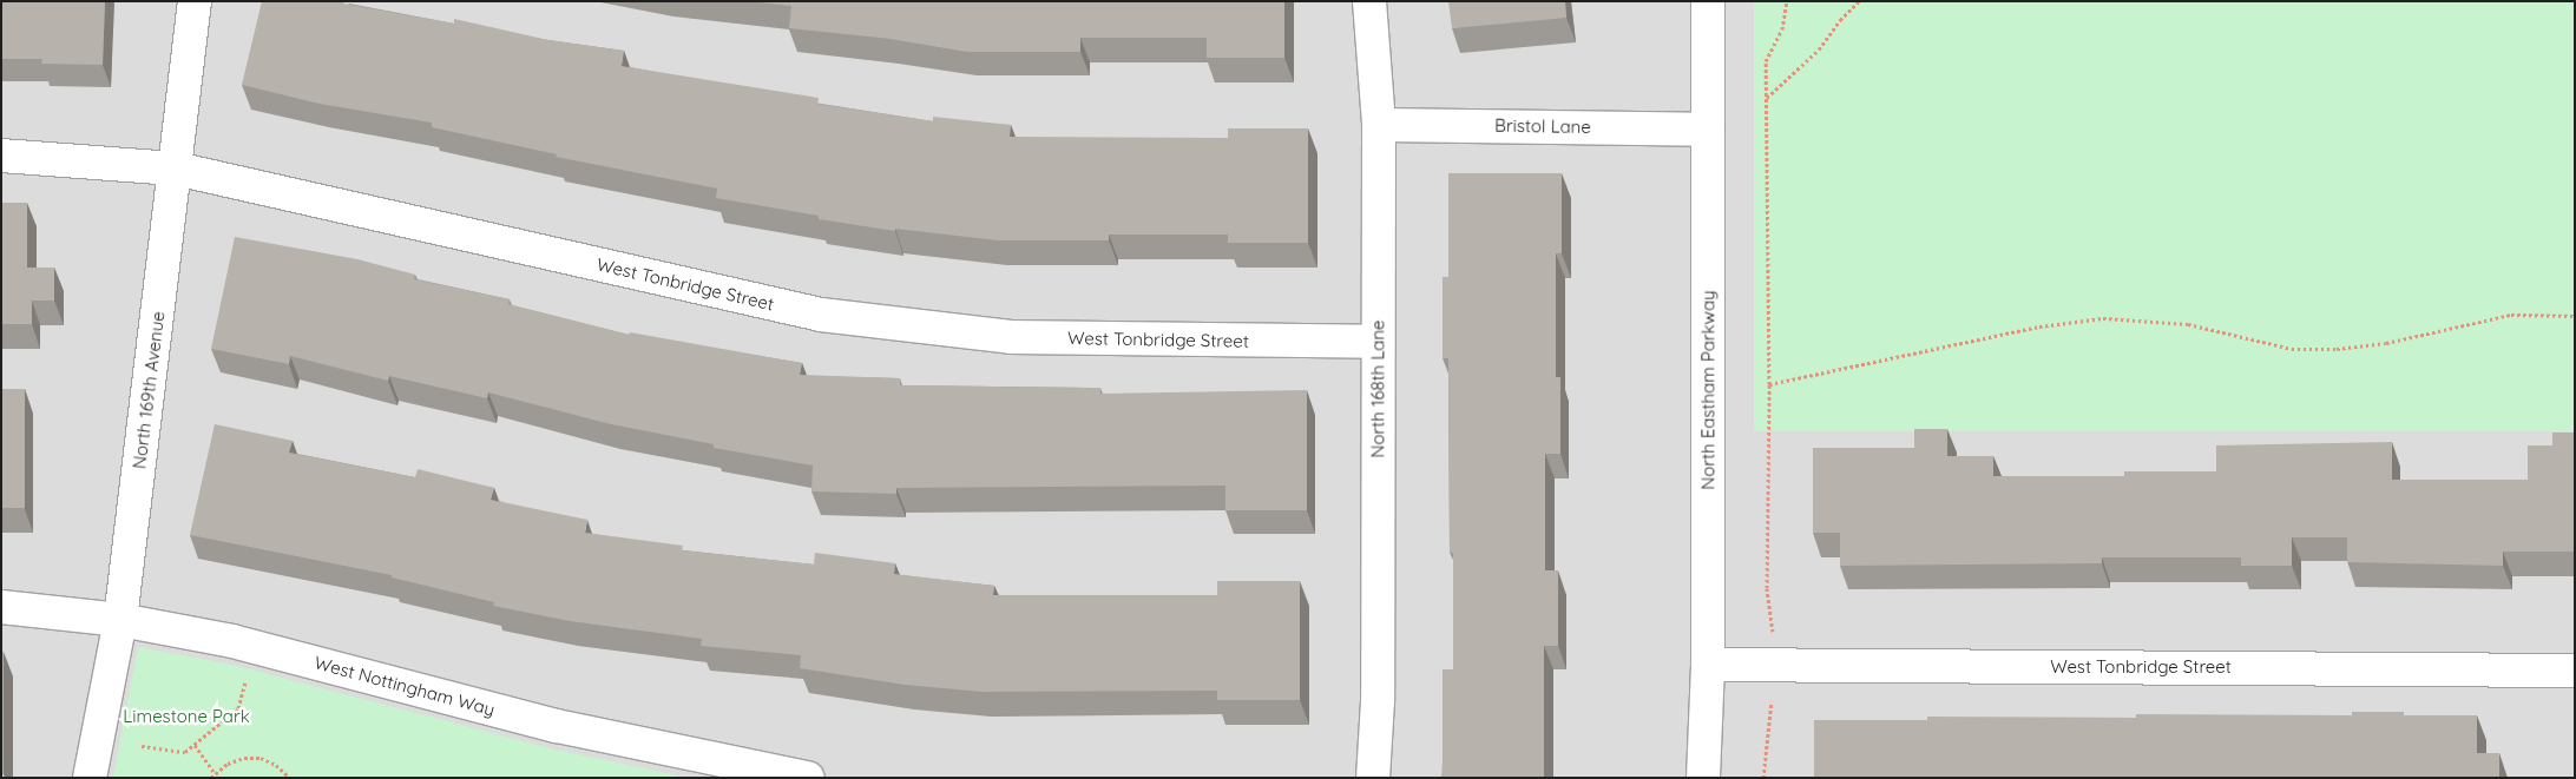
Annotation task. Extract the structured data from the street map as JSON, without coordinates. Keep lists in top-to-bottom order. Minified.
{"streets":{"street":["Bristol Lane","West Tonbridge Street","North 168th Lane","North 169th Avenue","North Eastham Parkway","West Nottingham Way"]},"crossings":[["Bristol Lane","North 168th Lane"],["Bristol Lane","North Eastham Parkway"],["West Tonbridge Street","North 168th Lane"],["West Tonbridge Street","North 169th Avenue"],["West Tonbridge Street","North Eastham Parkway"],["North 169th Avenue","West Nottingham Way"]],"parks":["Limestone Park"]}
